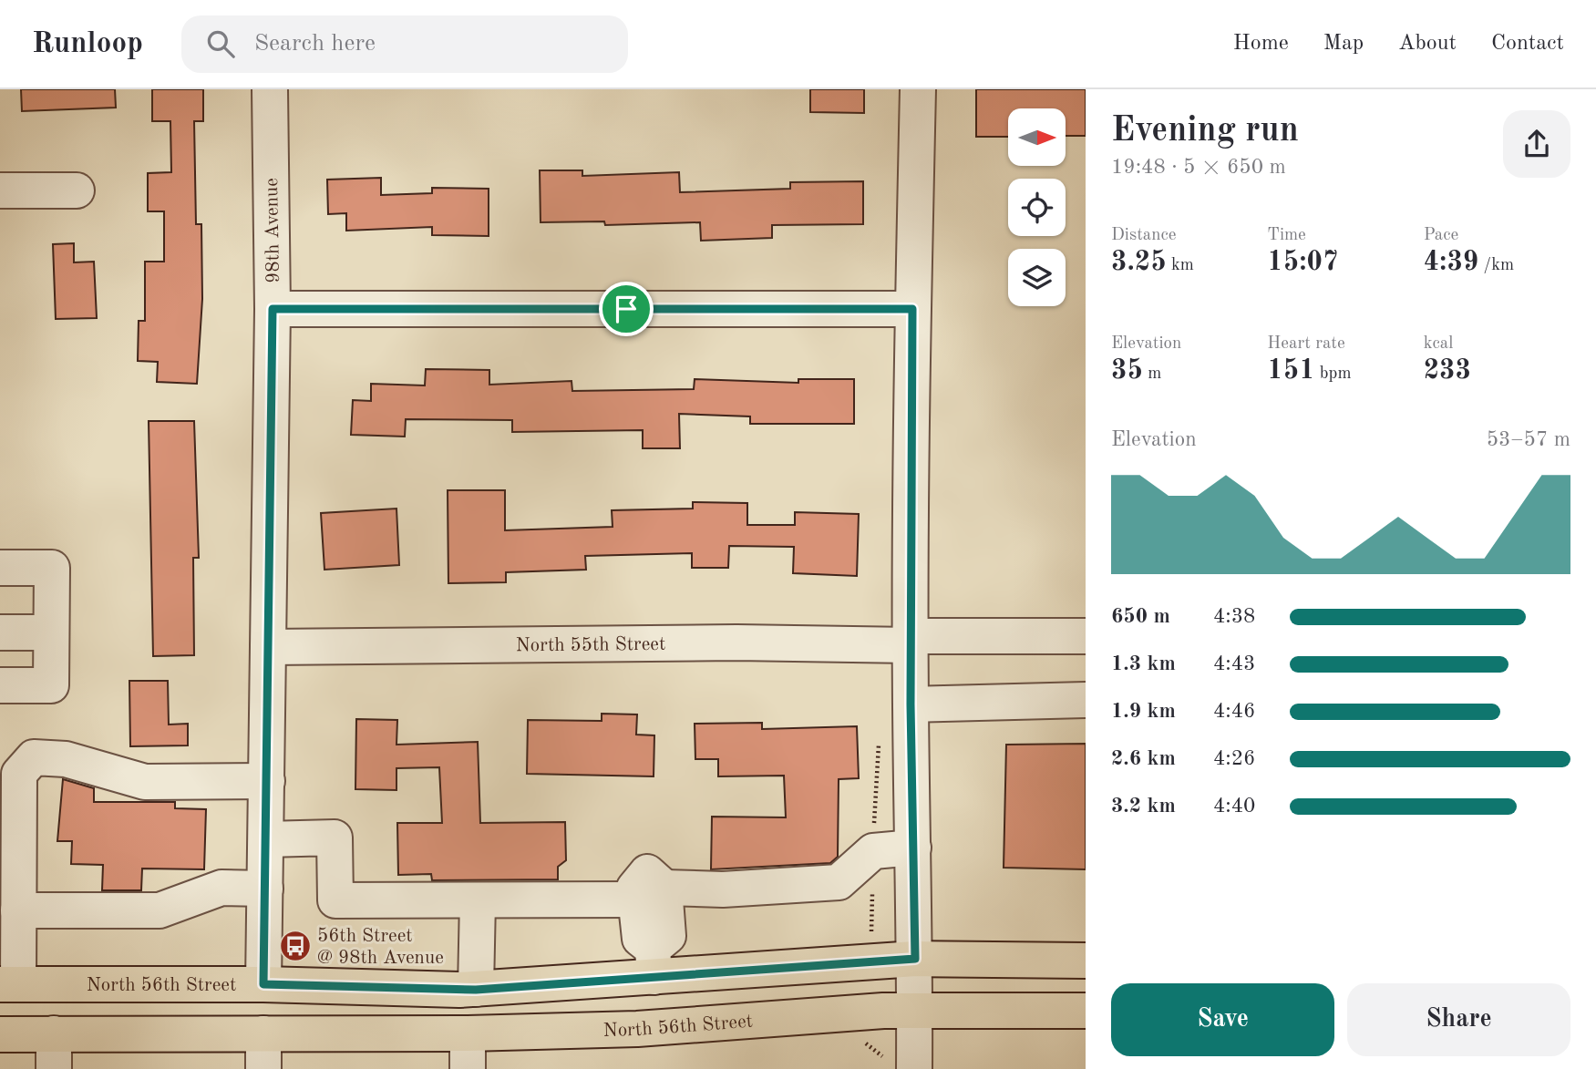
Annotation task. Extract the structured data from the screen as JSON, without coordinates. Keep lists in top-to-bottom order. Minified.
{"streets":{"main road":["North 56th Street"],"street":["98th Avenue","North 55th Street"]},"crossings":[["98th Avenue","North 55th Street"],["98th Avenue","North 56th Street"]],"places":{"bus stop":["56th Street @ 98th Avenue"]},"north":"right","page":{"header":"Runloop","search":"Search here","nav":["Home","Map","About","Contact"],"heading":["Evening run","19:48 · 5 × 650 m"],"stats":[["Distance","3.25 km"],["Time","15:07"],["Pace","4:39 /km"],["Elevation","35 m"],["Heart rate","151 bpm"],["kcal","233"]],"chart":["Elevation","53–57 m"],"list":[{"name":"650 m","note":"4:38"},{"name":"1.3 km","note":"4:43"},{"name":"1.9 km","note":"4:46"},{"name":"2.6 km","note":"4:26"},{"name":"3.2 km","note":"4:40"}],"buttons":["Save","Share"]}}
